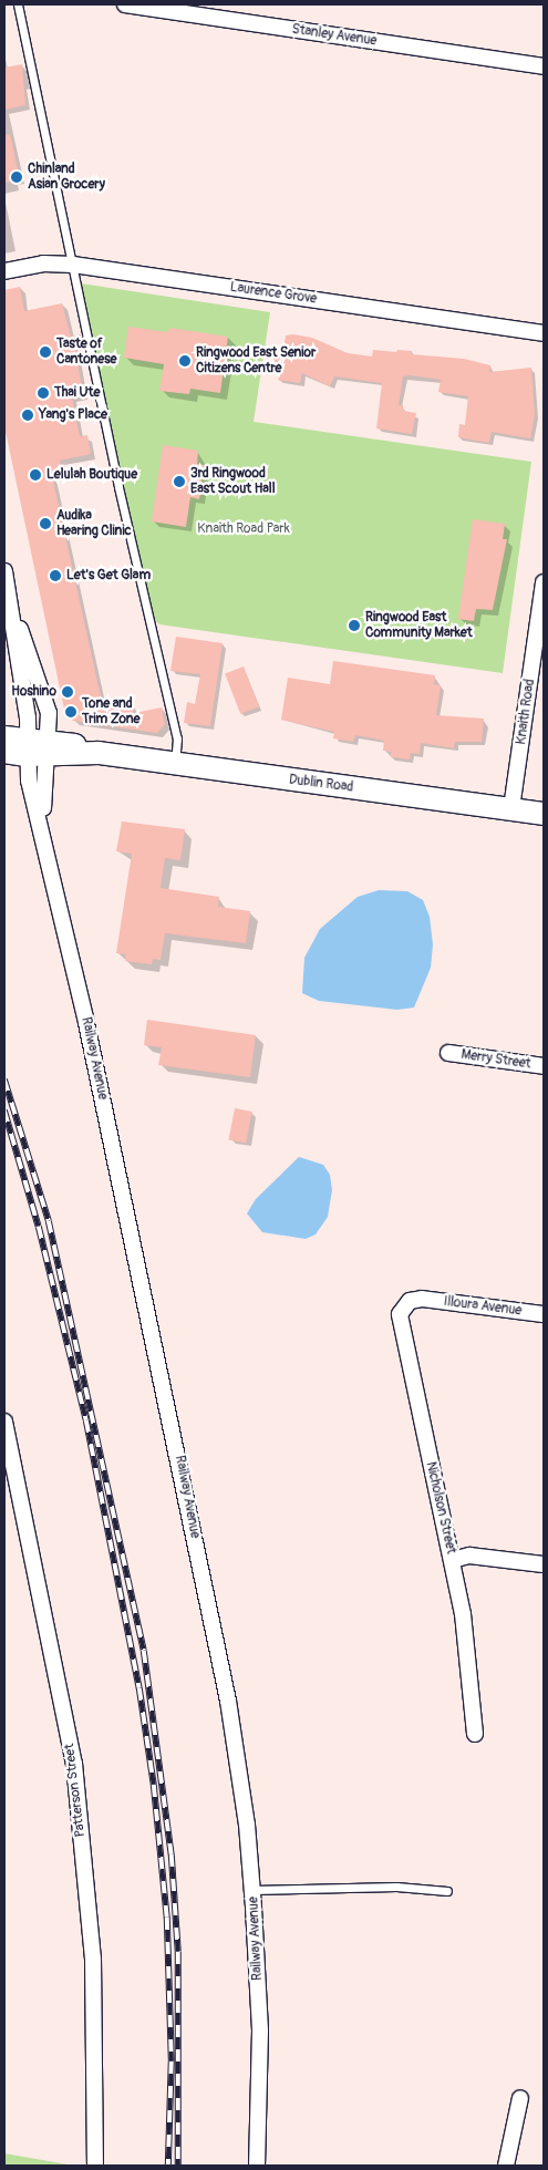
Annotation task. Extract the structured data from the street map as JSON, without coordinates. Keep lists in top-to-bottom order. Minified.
{"streets":{"main road":["Dublin Road"],"street":["Stanley Avenue","Laurence Grove","Knaith Road","Railway Avenue","Merry Street","Illoura Avenue","Nicholson Street","Patterson Street"]},"crossings":[["Knaith Road","Dublin Road"],["Dublin Road","Railway Avenue"],["Illoura Avenue","Nicholson Street"]],"parks":["Knaith Road Park"],"places":["Chinland Asian Grocery","Taste of Cantonese","Ringwood East Senior Citizens Centre","Thai Ute","Yang's Place","Lelulah Boutique","3rd Ringwood East Scout Hall","Audika Hearing Clinic","Let's Get Glam","Ringwood East Community Market","Hoshino","Tone and Trim Zone"]}
